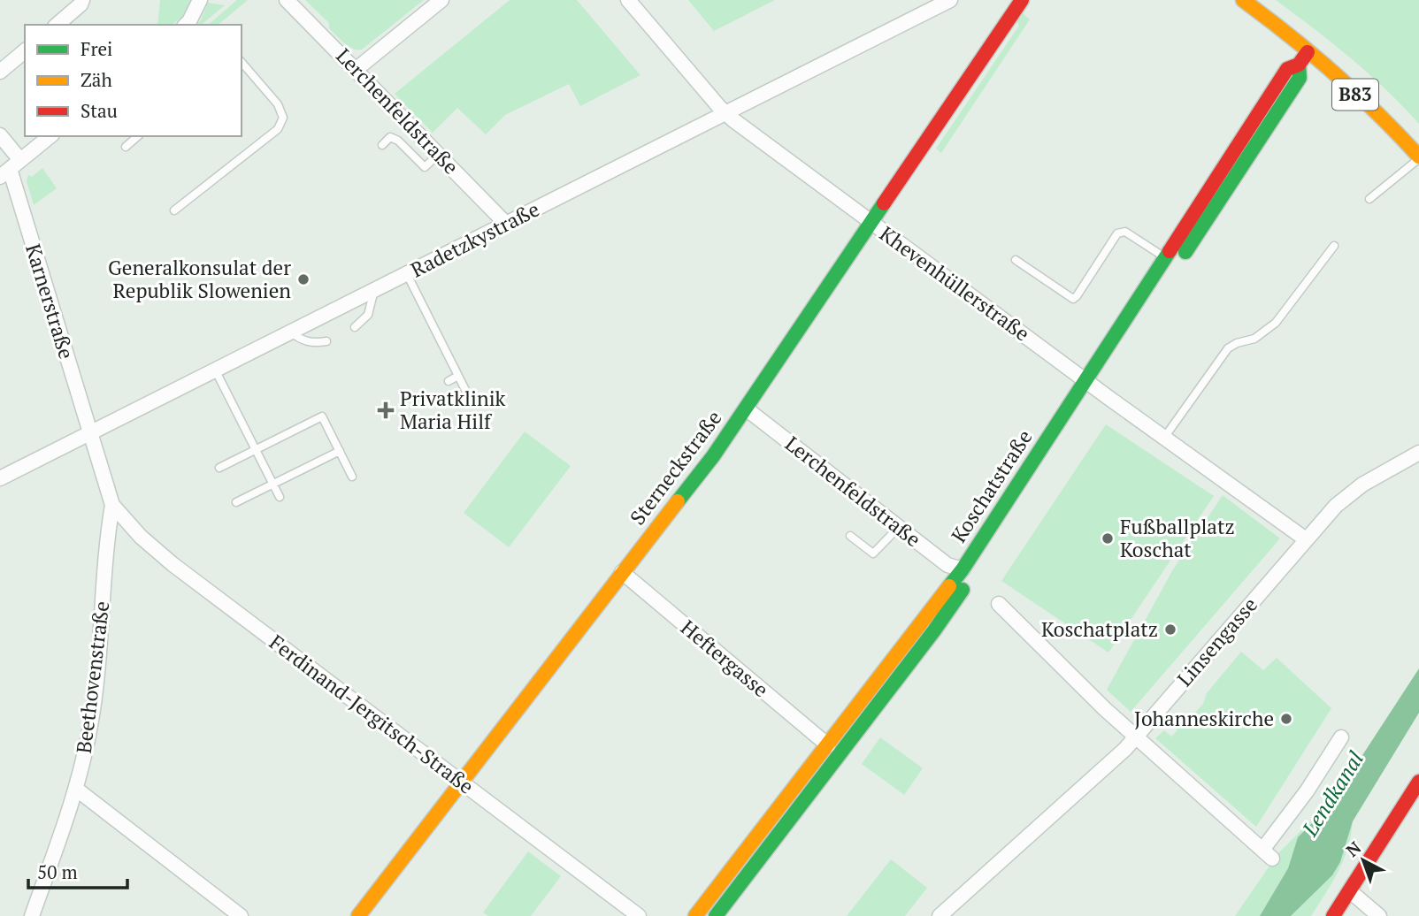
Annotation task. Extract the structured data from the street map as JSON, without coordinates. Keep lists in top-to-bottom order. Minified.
{"streets":{"main road":["B83","Sterneckstraße","Koschatstraße"],"street":["Lerchenfeldstraße","Radetzkystraße","Khevenhüllerstraße","Karnerstraße","Linsengasse","Heftergasse","Beethovenstraße","Ferdinand-Jergitsch-Straße"]},"crossings":[["B83","Koschatstraße"],["Lerchenfeldstraße","Radetzkystraße"],["Lerchenfeldstraße","Sterneckstraße"],["Lerchenfeldstraße","Koschatstraße"],["Radetzkystraße","Khevenhüllerstraße"],["Radetzkystraße","Karnerstraße"],["Radetzkystraße","Beethovenstraße"],["Khevenhüllerstraße","Sterneckstraße"],["Khevenhüllerstraße","Koschatstraße"],["Khevenhüllerstraße","Linsengasse"],["Karnerstraße","Beethovenstraße"],["Sterneckstraße","Heftergasse"],["Sterneckstraße","Ferdinand-Jergitsch-Straße"],["Koschatstraße","Heftergasse"],["Beethovenstraße","Ferdinand-Jergitsch-Straße"]],"water":["Lendkanal"],"places":{"other":["Generalkonsulat der Republik Slowenien","Fußballplatz Koschat","Koschatplatz","Johanneskirche"],"health":["Privatklinik Maria Hilf"]},"legend":["Frei","Zäh","Stau"],"scale_bar":"50 m","north":"top left"}
